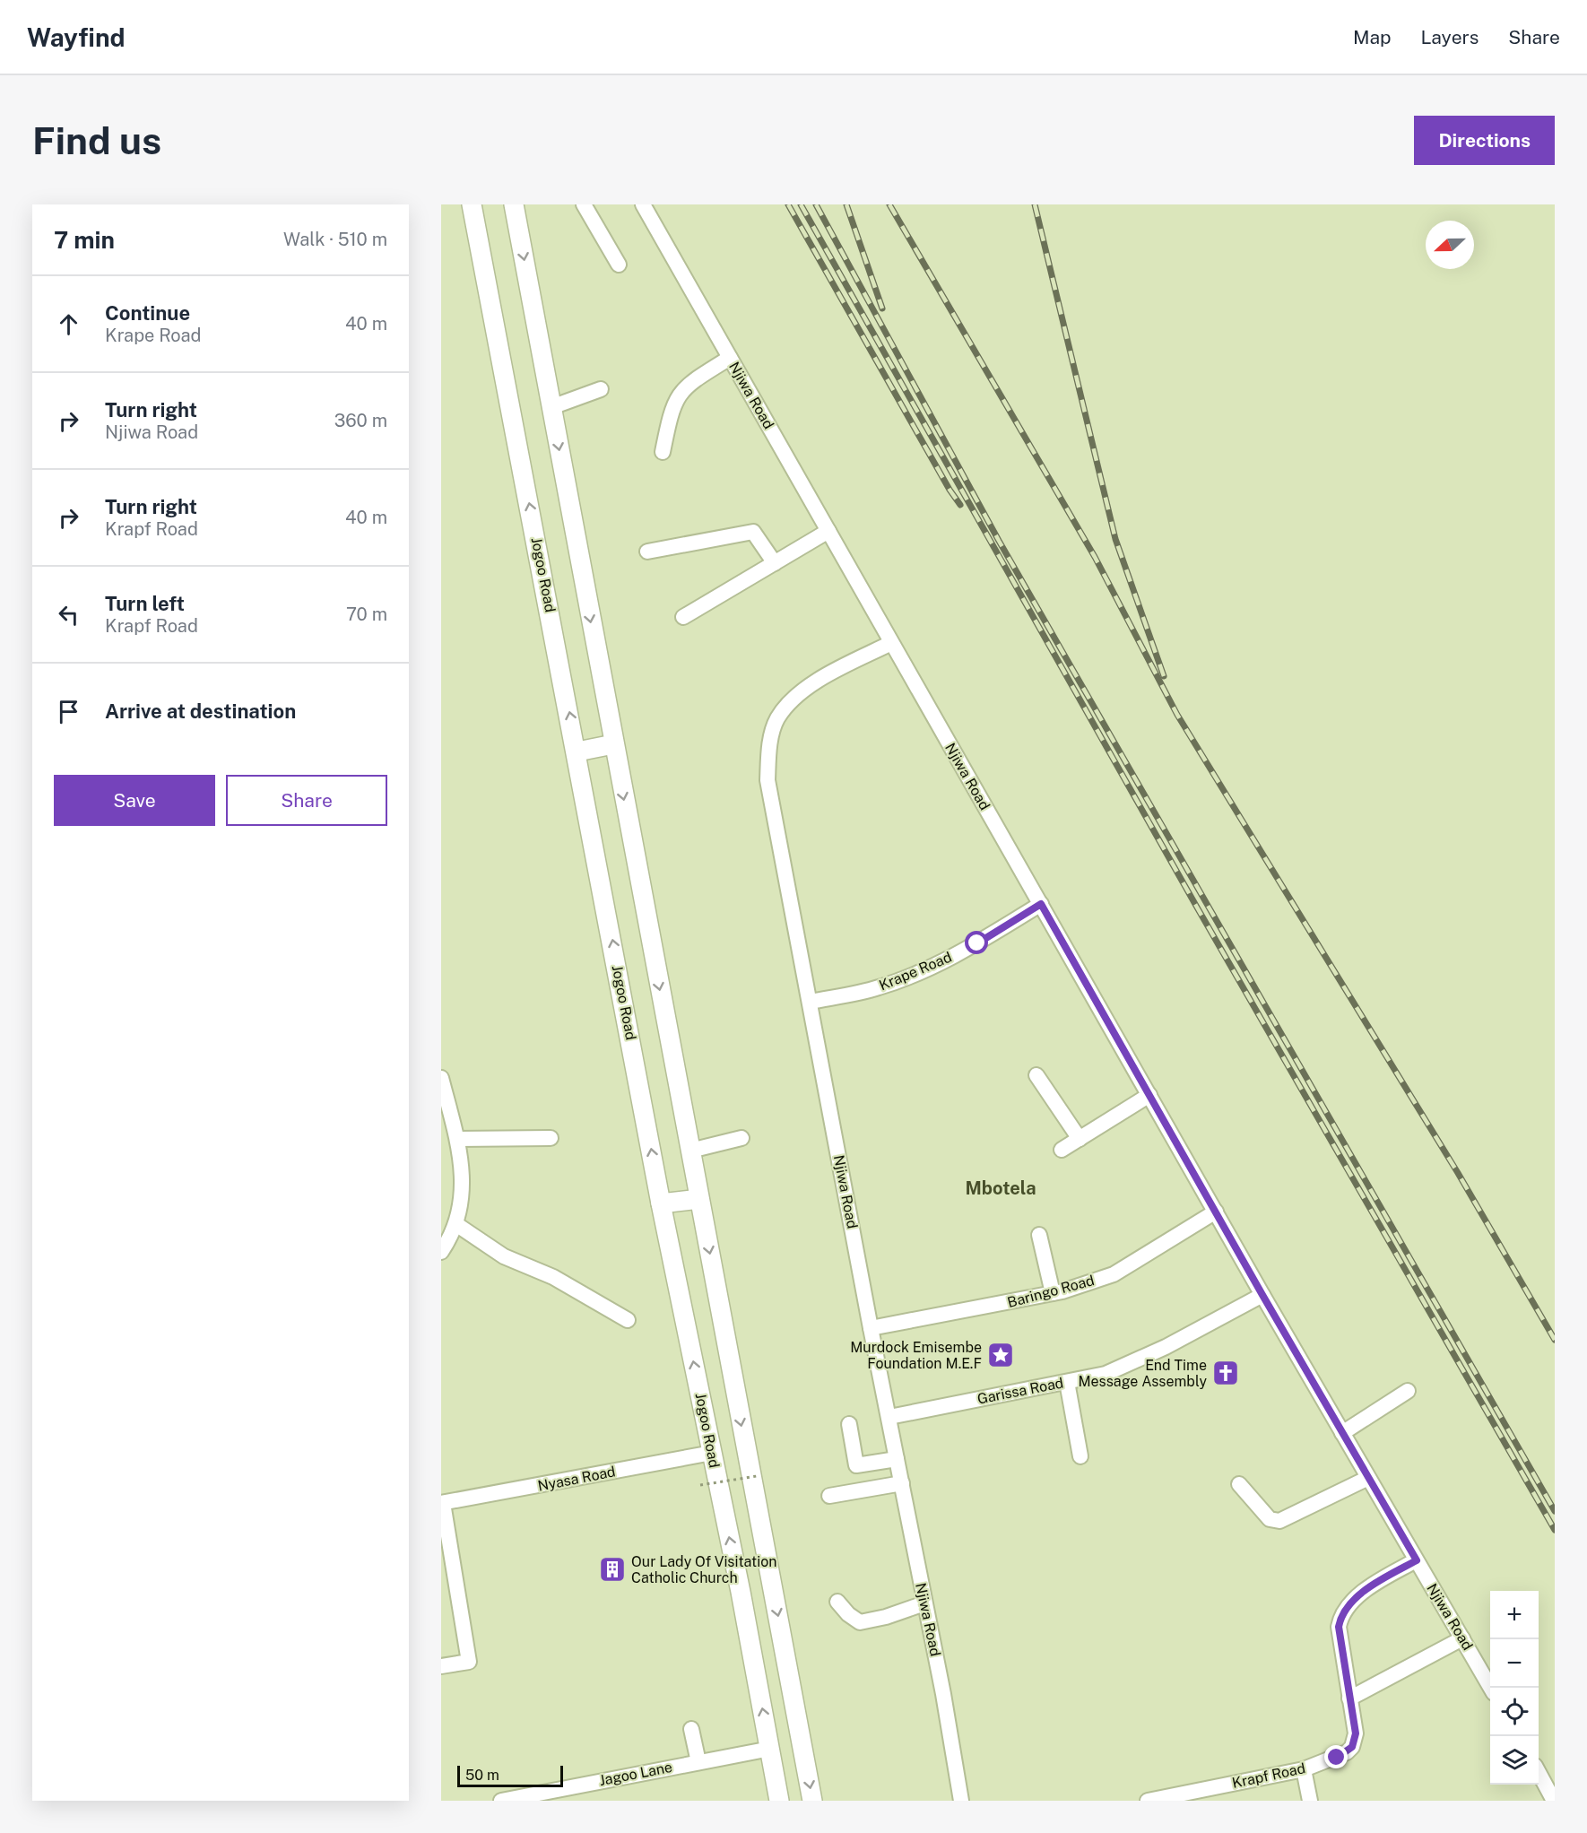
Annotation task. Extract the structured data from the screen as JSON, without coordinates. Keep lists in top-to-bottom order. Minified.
{"streets":{"main road":["Jogoo Road"],"street":["Njiwa Road","Krape Road","Baringo Road","Garissa Road","Nyasa Road","Jagoo Lane","Krapf Road"]},"crossings":[["Njiwa Road","Krape Road"],["Njiwa Road","Baringo Road"],["Njiwa Road","Garissa Road"],["Njiwa Road","Krapf Road"],["Jogoo Road","Nyasa Road"],["Jogoo Road","Jagoo Lane"]],"districts":["Mbotela"],"places":{"place":["Murdock Emisembe Foundation M.E.F"],"church":["End Time Message Assembly"],"building":["Our Lady Of Visitation Catholic Church"]},"scale_bar":"50 m","north":"left","page":{"header":"Wayfind","nav":["Map","Layers","Share"],"buttons":["Directions",["Save","Share"]],"title":"Find us","heading":["7 min","Walk · 510 m"],"list":[["Continue","Krape Road","40 m"],["Turn right","Njiwa Road","360 m"],["Turn right","Krapf Road","40 m"],["Turn left","Krapf Road","70 m"],"Arrive at destination"],"map_buttons":["+","−"],"scale":"50 m"}}
